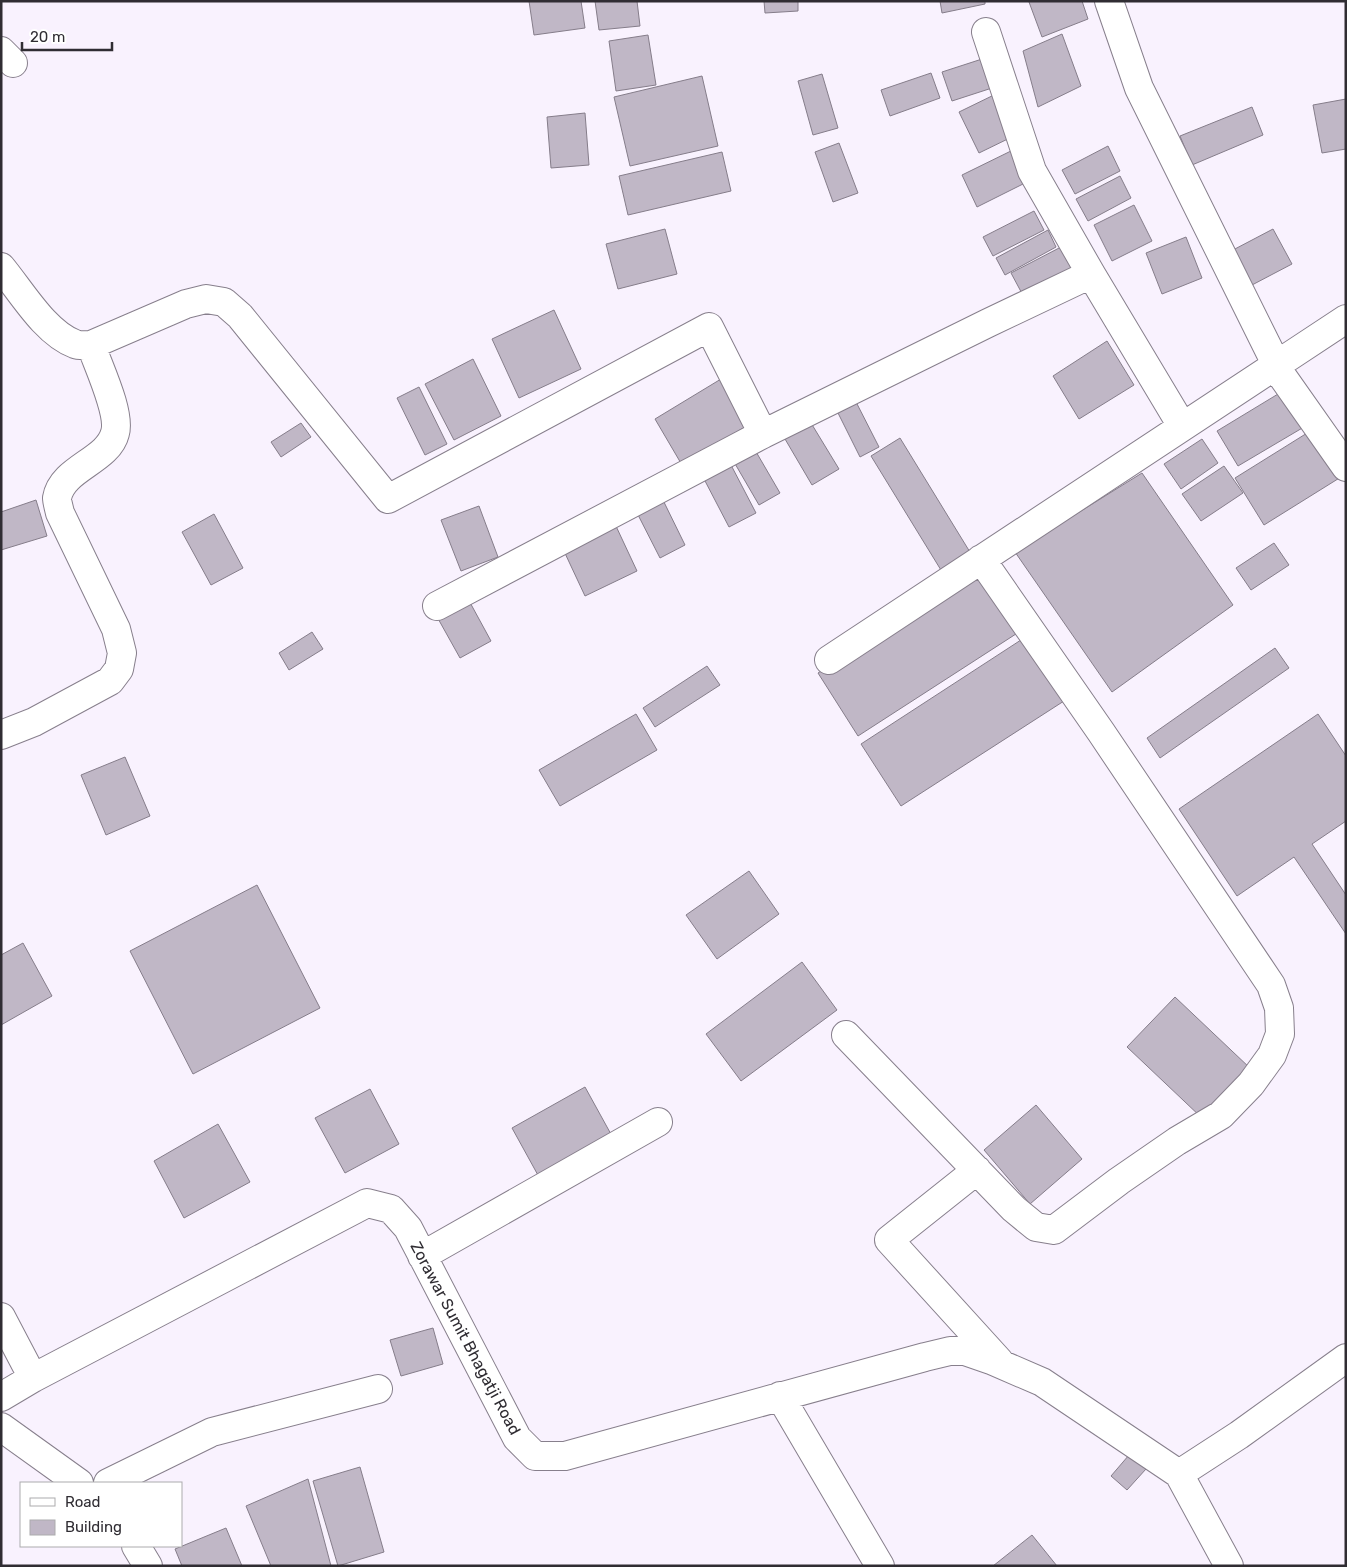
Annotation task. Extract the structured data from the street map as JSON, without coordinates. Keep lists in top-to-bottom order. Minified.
{"streets":{"street":["Zorawar Sumit Bhagatji Road"]},"legend":["Road","Building"],"scale_bar":"20 m"}
